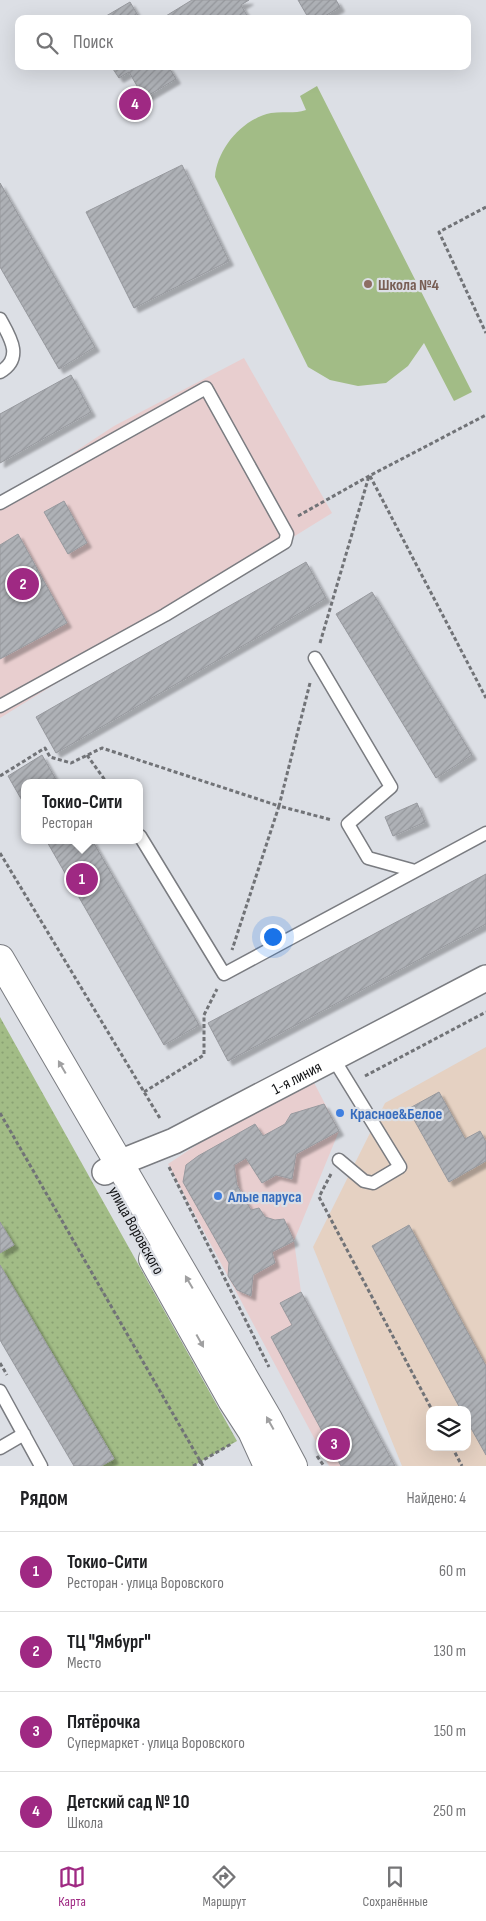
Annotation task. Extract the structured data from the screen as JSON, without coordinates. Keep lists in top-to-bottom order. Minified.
{"streets":{"street":["1-я линия","улица Воровского"]},"crossings":[["1-я линия","улица Воровского"]],"places":["Школа №4","Красное&Белое","Алые паруса"],"page":{"search":"Поиск","pins":["4","2","1","3"],"popup":["Токио-Сити","Ресторан"],"heading":["Рядом","Найдено: 4"],"list":[{"mark":"1","name":"Токио-Сити","note":"Ресторан · улица Воровского","value":"60 m"},{"mark":"2","name":"ТЦ \"Ямбург\"","note":"Место","value":"130 m"},{"mark":"3","name":"Пятёрочка","note":"Супермаркет · улица Воровского","value":"150 m"},{"mark":"4","name":"Детский сад № 10","note":"Школа","value":"250 m"}],"nav":["Карта","Маршрут","Сохранённые"]}}
